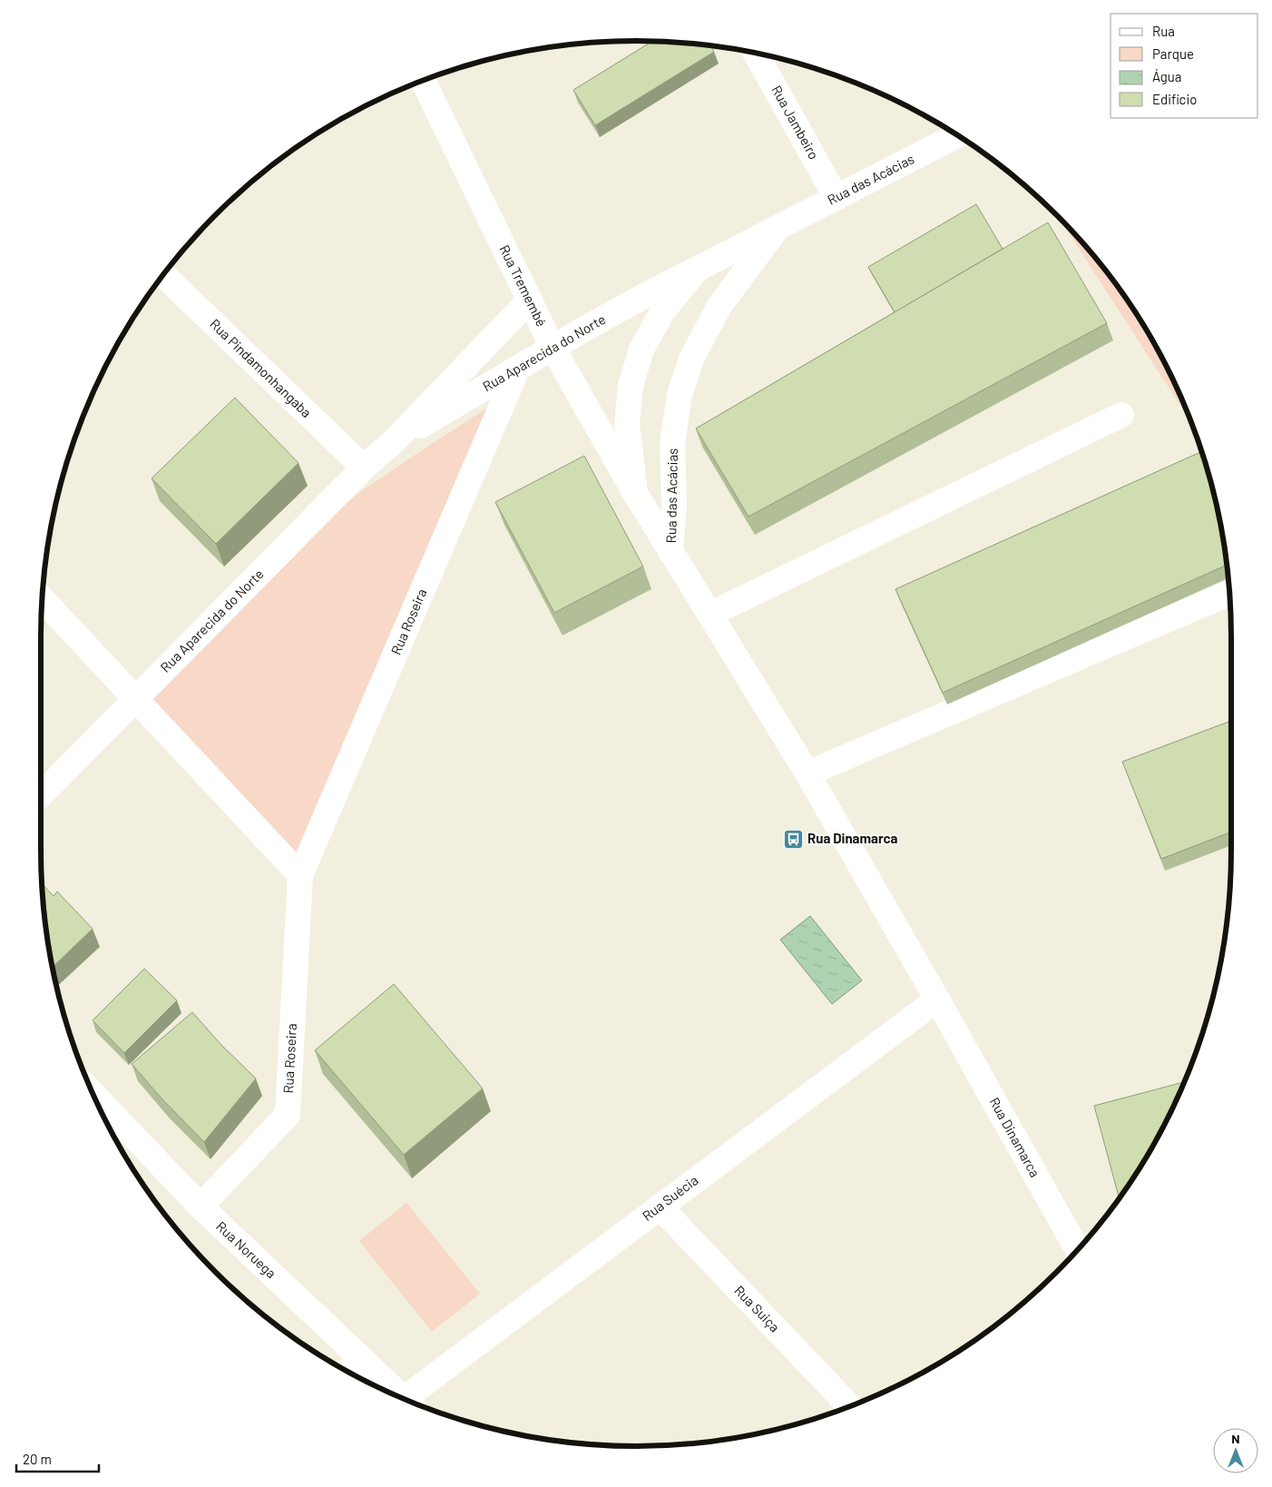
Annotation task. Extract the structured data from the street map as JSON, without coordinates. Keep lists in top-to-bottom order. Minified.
{"streets":{"street":["Rua Jambeiro","Rua das Acácias","Rua Tremembé","Rua Aparecida do Norte","Rua Pindamonhangaba","Rua Roseira","Rua Dinamarca","Rua Suécia","Rua Noruega","Rua Suiça"]},"crossings":[["Rua Jambeiro","Rua das Acácias"],["Rua das Acácias","Rua Tremembé"],["Rua das Acácias","Rua Aparecida do Norte"],["Rua das Acácias","Rua Dinamarca"],["Rua Tremembé","Rua Aparecida do Norte"],["Rua Aparecida do Norte","Rua Pindamonhangaba"],["Rua Aparecida do Norte","Rua Roseira"],["Rua Roseira","Rua Noruega"],["Rua Dinamarca","Rua Suécia"],["Rua Suécia","Rua Suiça"]],"places":{"bus stop":["Rua Dinamarca"]},"legend":["Rua","Parque","Água","Edifício"],"scale_bar":"20 m","north":"top"}
